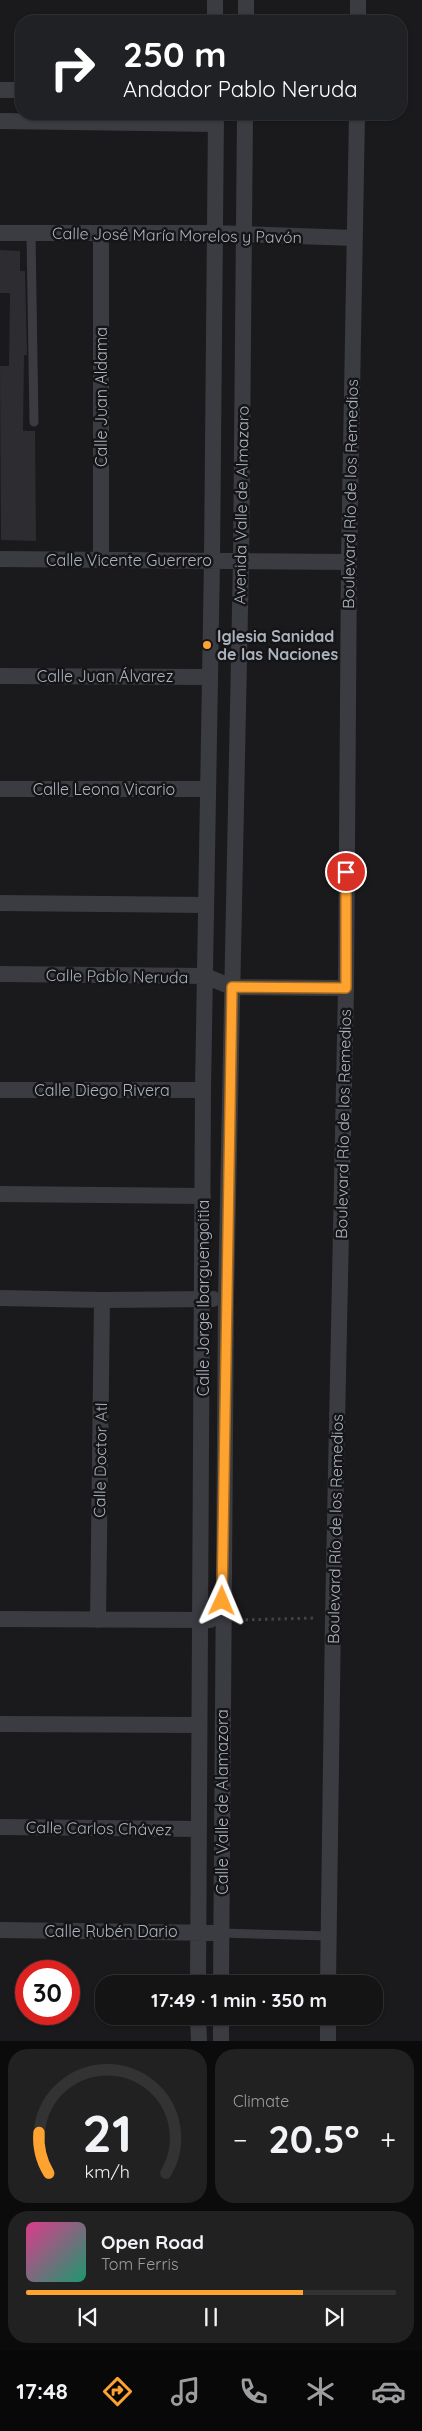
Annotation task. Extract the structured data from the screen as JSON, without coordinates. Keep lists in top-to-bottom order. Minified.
{"streets":{"street":["Calle José María Morelos y Pavón","Calle Juan Aldama","Boulevard Río de los Remedios","Avenida Valle de Almazaro","Calle Vicente Guerrero","Calle Juan Álvarez","Calle Leona Vicario","Calle Pablo Neruda","Calle Diego Rivera","Calle Jorge Ibarguengoitia","Calle Doctor Atl","Calle Valle de Alamazora","Calle Carlos Chávez","Calle Rubén Dario"]},"crossings":[["Calle José María Morelos y Pavón","Calle Juan Aldama"],["Calle José María Morelos y Pavón","Boulevard Río de los Remedios"],["Calle José María Morelos y Pavón","Avenida Valle de Almazaro"],["Calle Juan Aldama","Calle Vicente Guerrero"],["Boulevard Río de los Remedios","Calle Vicente Guerrero"],["Avenida Valle de Almazaro","Calle Vicente Guerrero"],["Avenida Valle de Almazaro","Calle Juan Álvarez"],["Avenida Valle de Almazaro","Calle Leona Vicario"],["Avenida Valle de Almazaro","Calle Pablo Neruda"],["Avenida Valle de Almazaro","Calle Jorge Ibarguengoitia"],["Calle Pablo Neruda","Calle Jorge Ibarguengoitia"],["Calle Diego Rivera","Calle Jorge Ibarguengoitia"],["Calle Jorge Ibarguengoitia","Calle Valle de Alamazora"],["Calle Valle de Alamazora","Calle Carlos Chávez"],["Calle Valle de Alamazora","Calle Rubén Dario"]],"places":["Iglesia Sanidad de las Naciones"],"page":{"turn":["250 m","Andador Pablo Neruda"],"limit":"30","trip":"17:49 · 1 min · 350 m","tile":"Climate","heat":["−","20.5°","+"],"song":["Open Road","Tom Ferris"],"tabs":"17:48","gauge":["21","km/h"]}}
